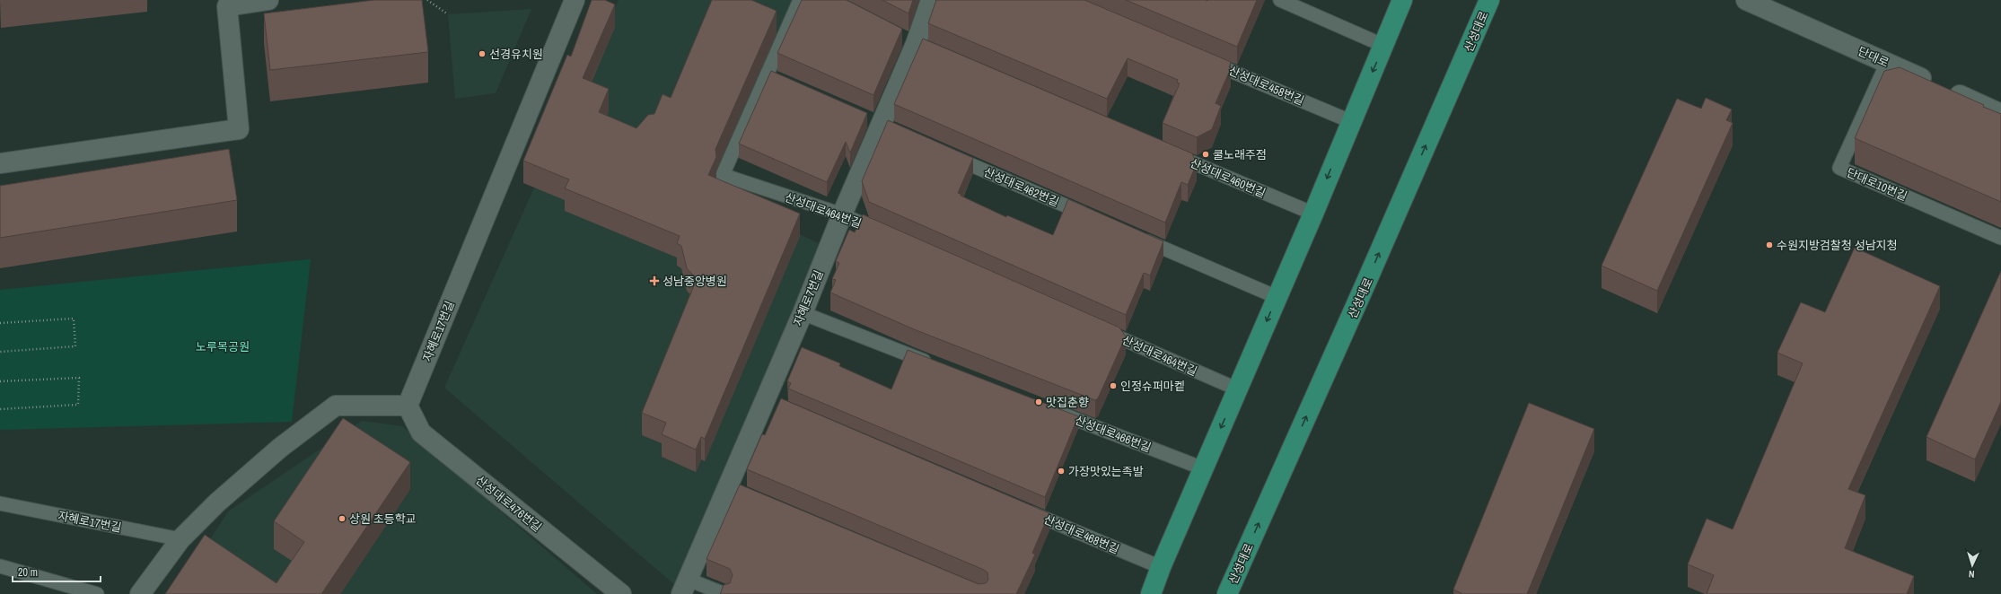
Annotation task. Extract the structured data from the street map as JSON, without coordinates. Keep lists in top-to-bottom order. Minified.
{"streets":{"main road":["산성대로"],"street":["단대로","자혜로7번길","자혜로17번길","산성대로476번길"],"lane":["산성대로458번길","산성대로460번길","단대로10번길","산성대로462번길","산성대로464번길","산성대로466번길","산성대로468번길"]},"crossings":[["단대로","단대로10번길"],["산성대로464번길","자혜로7번길"],["자혜로17번길","산성대로476번길"]],"parks":["노루목공원"],"places":{"other":["선경유치원","쿨노래주점","수원지방검찰청 성남지청","인정슈퍼마켙","맛집춘향","가장맛있는족발","상원 초등학교"],"health":["성남중앙병원"]},"scale_bar":"20 m","north":"bottom"}
